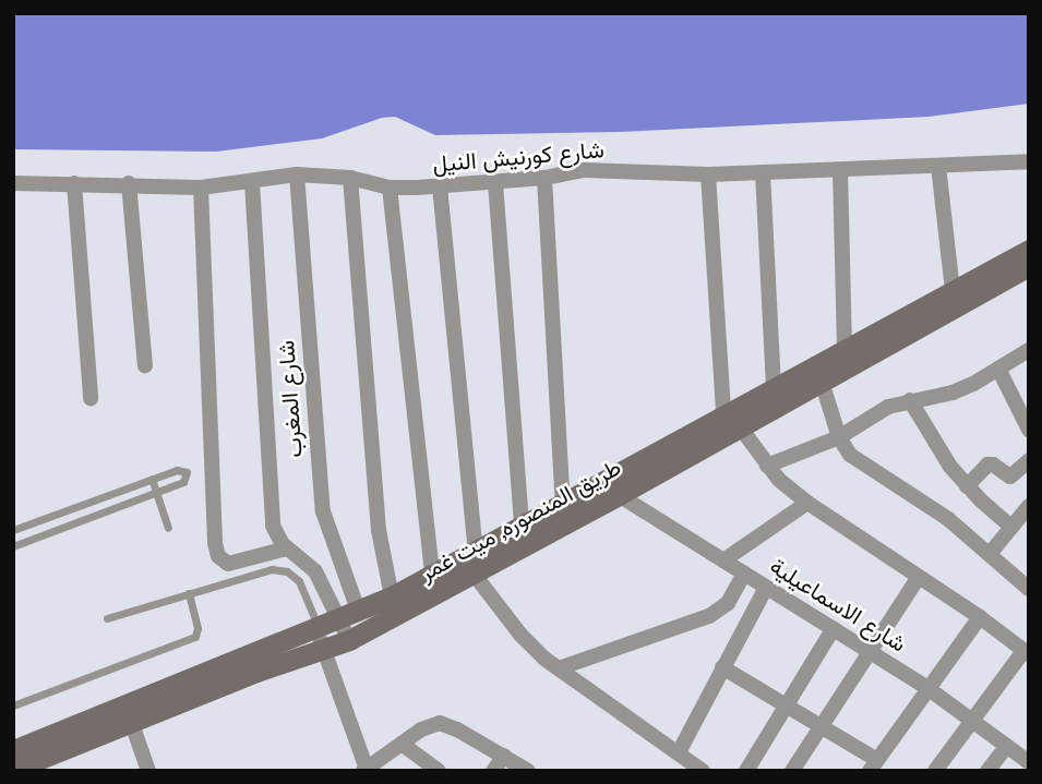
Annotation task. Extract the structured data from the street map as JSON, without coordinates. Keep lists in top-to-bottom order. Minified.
{"streets":{"main road":["طريق المنصوره, ميت غمر"],"street":["شارع كورنيش النيل","شارع المغرب","شارع الاسماعيلية"]},"crossings":[["شارع كورنيش النيل","شارع المغرب"],["شارع المغرب","طريق المنصوره, ميت غمر"],["طريق المنصوره, ميت غمر","شارع الاسماعيلية"]]}
